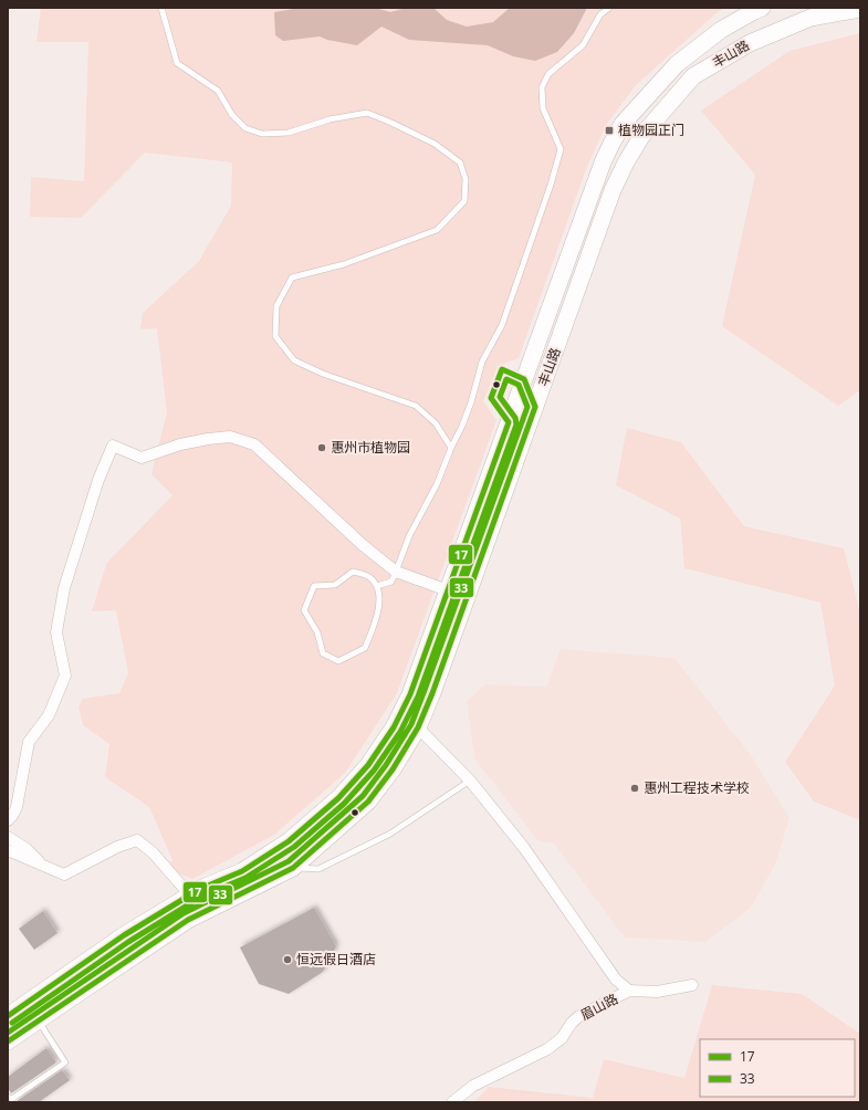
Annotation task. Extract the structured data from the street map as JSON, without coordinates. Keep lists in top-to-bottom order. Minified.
{"streets":{"main road":["丰山路"],"street":["眉山路"]},"places":{"transit":["植物园正门"],"other":["惠州市植物园","惠州工程技术学校","恒远假日酒店"]},"lines":["transit line 17","transit line 33"],"legend":["17","33"]}
